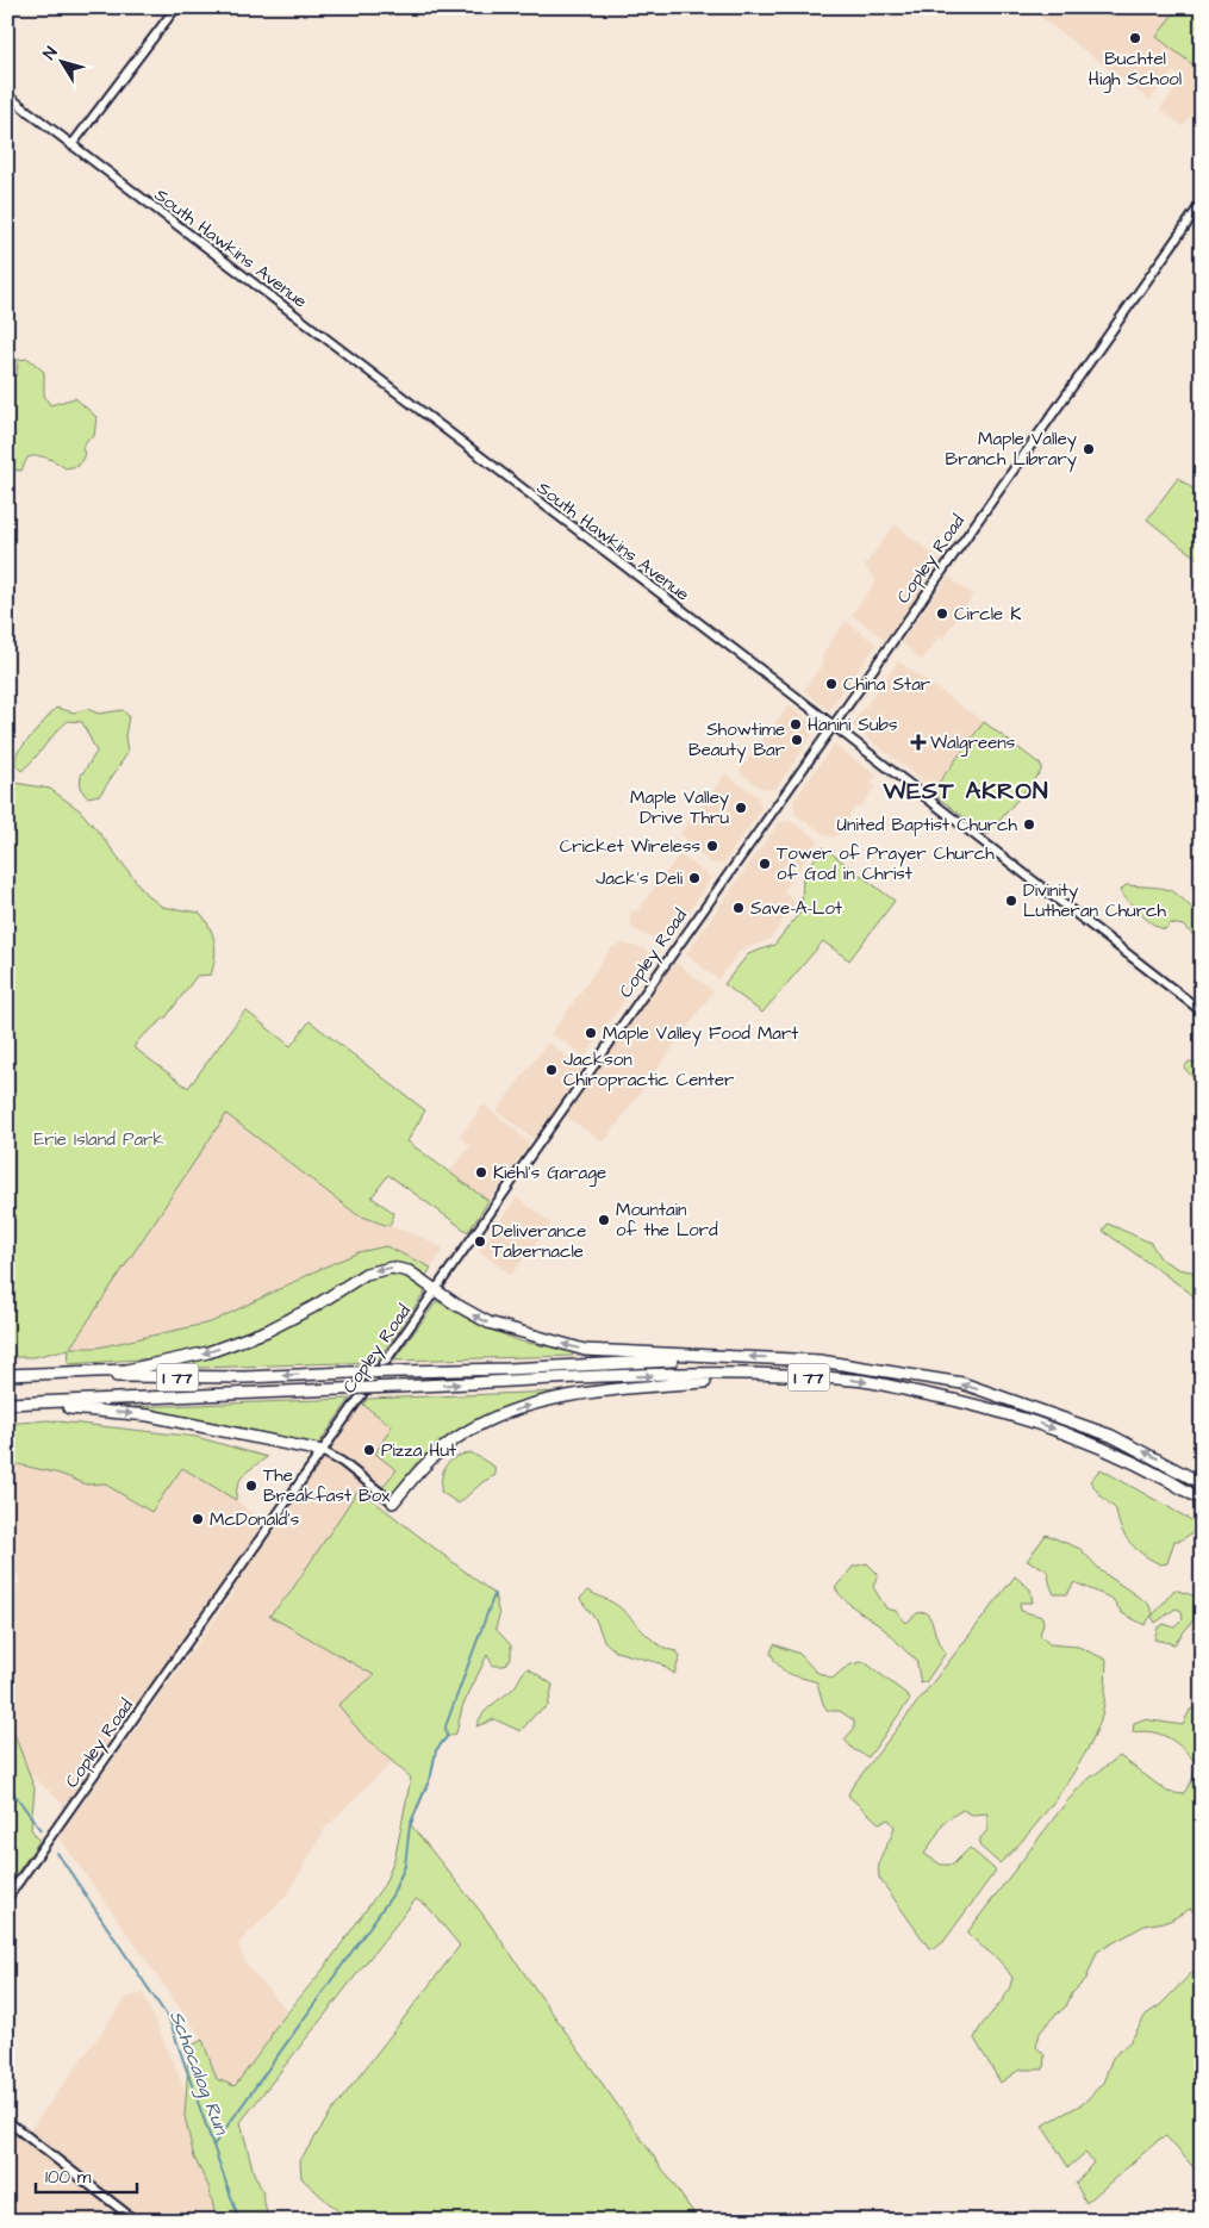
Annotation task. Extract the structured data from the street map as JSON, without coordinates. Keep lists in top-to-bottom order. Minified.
{"streets":{"highway":["I 77"],"main road":["South Hawkins Avenue","Copley Road"]},"crossings":[["South Hawkins Avenue","Copley Road"]],"districts":["WEST AKRON"],"water":["Schocalog Run"],"parks":["Erie Island Park"],"places":{"other":["Buchtel High School","Maple Valley Branch Library","Circle K","China Star","Hanini Subs","Showtime Beauty Bar","Maple Valley Drive Thru","United Baptist Church","Cricket Wireless","Tower of Prayer Church of God in Christ","Jack's Deli","Divinity Lutheran Church","Save-A-Lot","Maple Valley Food Mart","Jackson Chiropractic Center","Kiehl's Garage","Mountain of the Lord","Deliverance Tabernacle","Pizza Hut","The Breakfast Box","McDonald's"],"health":["Walgreens"]},"scale_bar":"100 m","north":"top left"}
